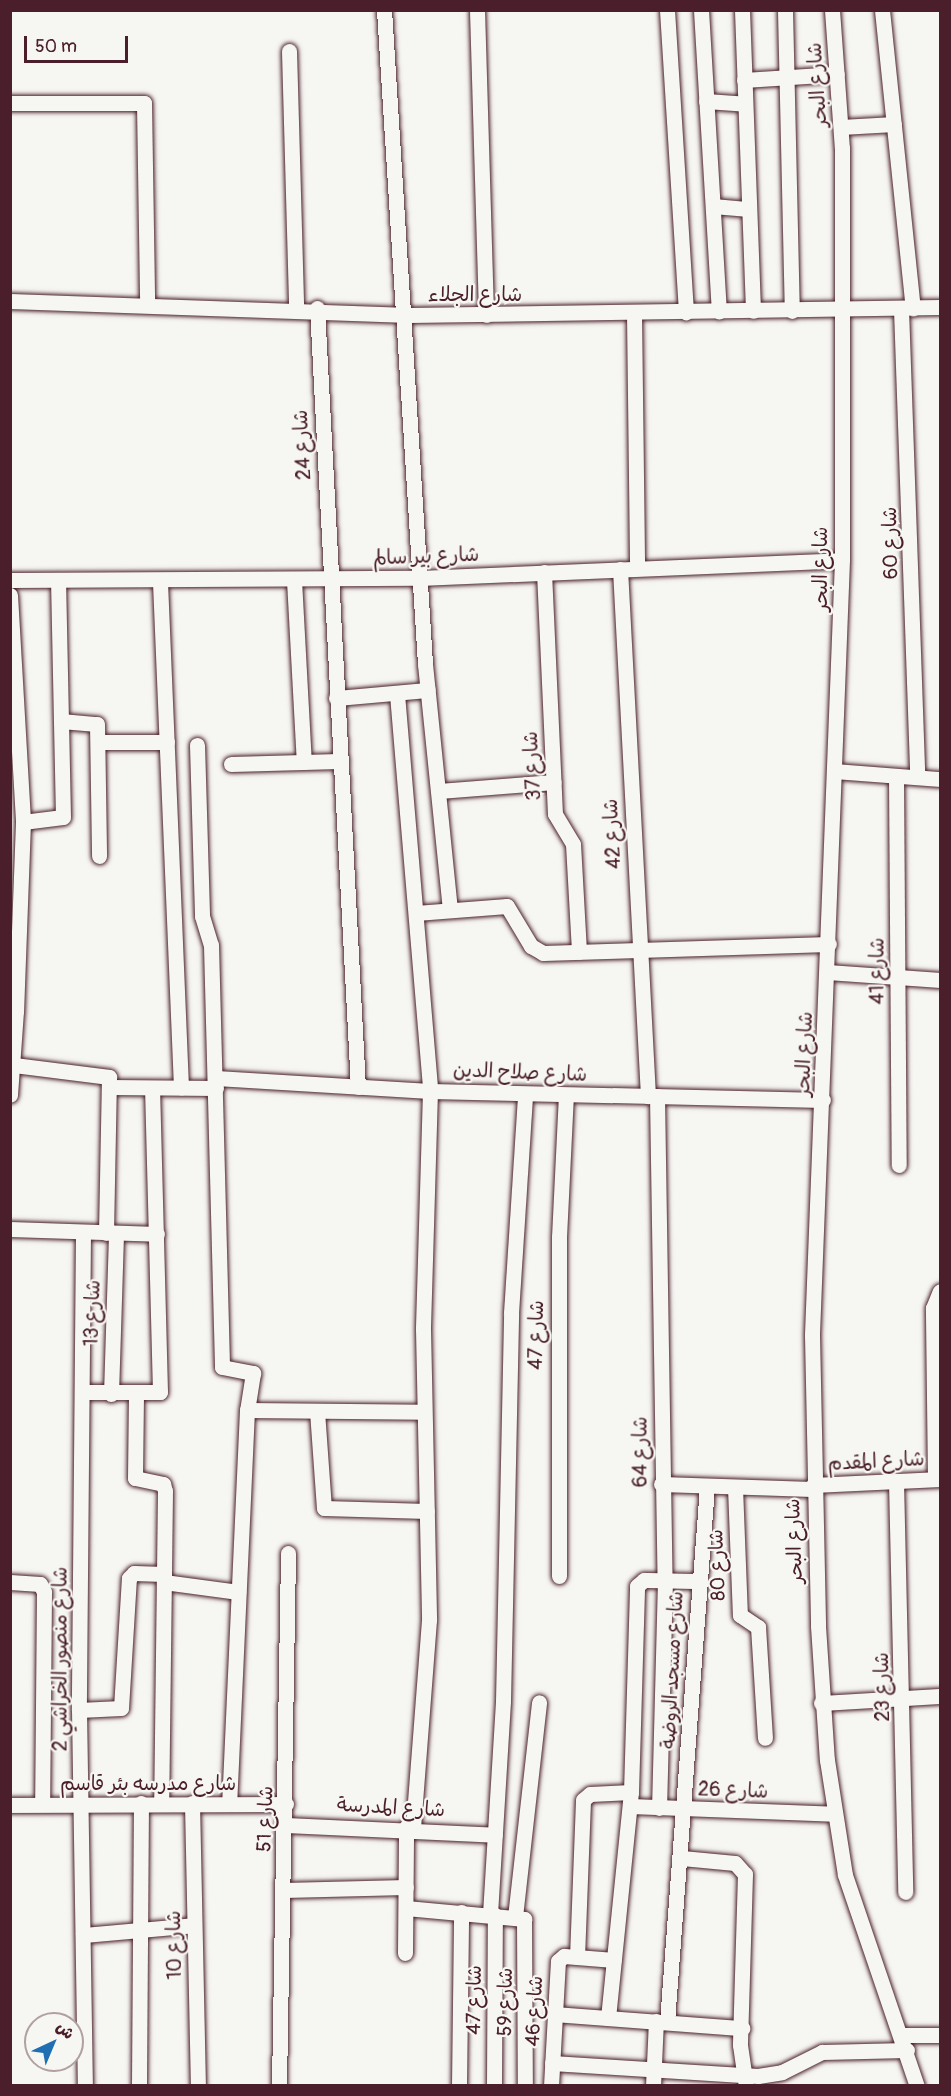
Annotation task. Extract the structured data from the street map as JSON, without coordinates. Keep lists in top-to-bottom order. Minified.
{"streets":{"street":["شارع البحر","شارع الجلاء","شارع 24","شارع 60","شارع بير سالم","شارع 37","شارع 42","شارع 41","شارع صلاح الدين","شارع 13","شارع 47","شارع 64","شارع المقدم","شارع 80","شارع منصور الخراشي 2","شارع مسجد الروضة","شارع 23","شارع مدرسه بئر قاسم","شارع 26","شارع المدرسة","شارع 51","شارع 10","شارع 59","شارع 46"]},"crossings":[["شارع البحر","شارع الجلاء"],["شارع البحر","شارع بير سالم"],["شارع البحر","شارع صلاح الدين"],["شارع البحر","شارع المقدم"],["شارع البحر","شارع 26"],["شارع الجلاء","شارع 24"],["شارع الجلاء","شارع 60"],["شارع 24","شارع بير سالم"],["شارع 24","شارع صلاح الدين"],["شارع بير سالم","شارع 37"],["شارع بير سالم","شارع 42"],["شارع 42","شارع صلاح الدين"],["شارع 42","شارع 64"],["شارع صلاح الدين","شارع 13"],["شارع صلاح الدين","شارع 47"],["شارع صلاح الدين","شارع 64"],["شارع 47","شارع المدرسة"],["شارع 64","شارع المقدم"],["شارع 64","شارع 26"],["شارع المقدم","شارع 80"],["شارع المقدم","شارع مسجد الروضة"],["شارع المقدم","شارع 23"],["شارع منصور الخراشي 2","شارع مدرسه بئر قاسم"],["شارع مسجد الروضة","شارع 26"],["شارع مدرسه بئر قاسم","شارع 51"],["شارع مدرسه بئر قاسم","شارع 10"],["شارع 26","شارع 46"],["شارع المدرسة","شارع 51"]],"scale_bar":"50 m","north":"top right"}
